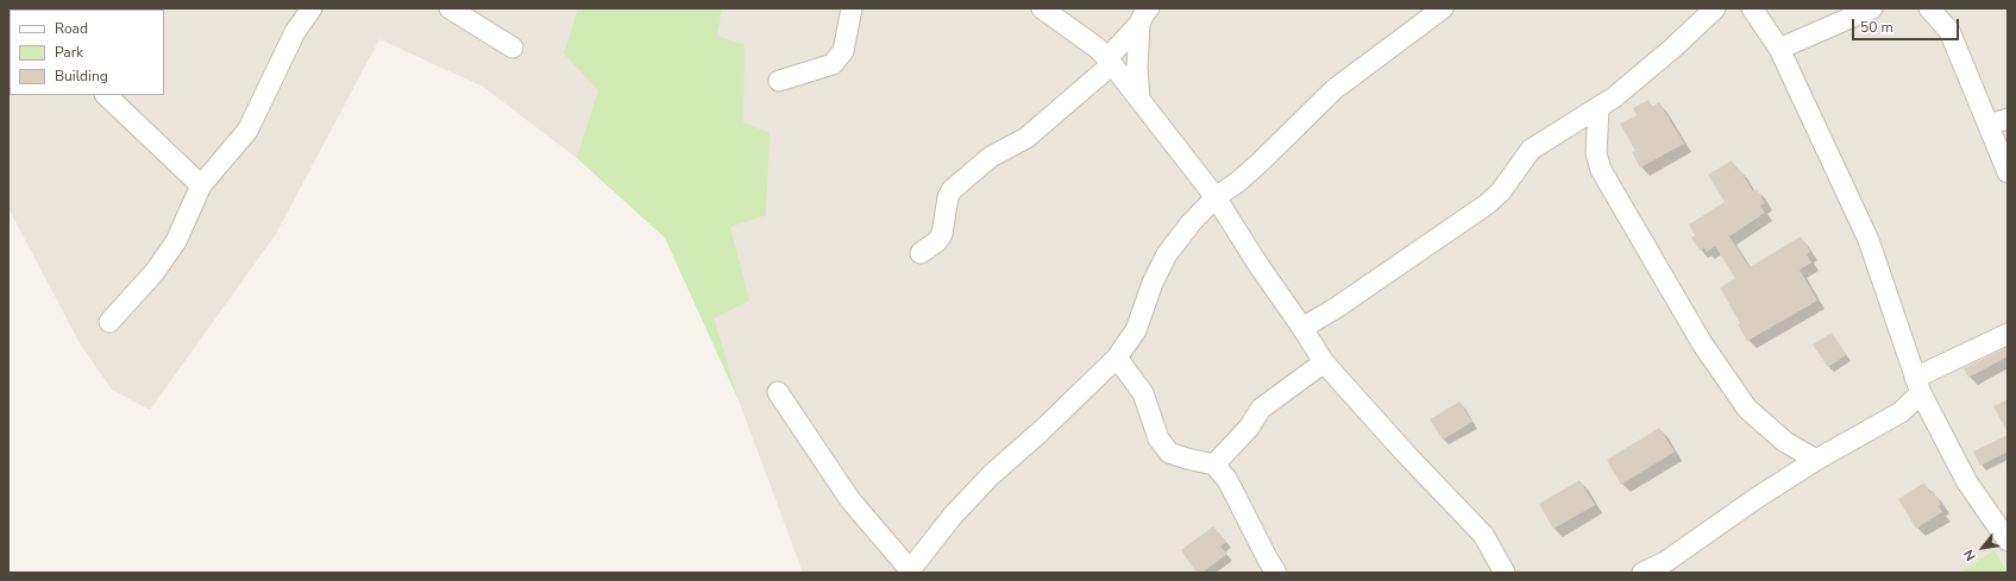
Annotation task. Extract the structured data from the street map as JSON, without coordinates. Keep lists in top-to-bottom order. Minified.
{"legend":["Road","Park","Building"],"scale_bar":"50 m","north":"bottom left"}
